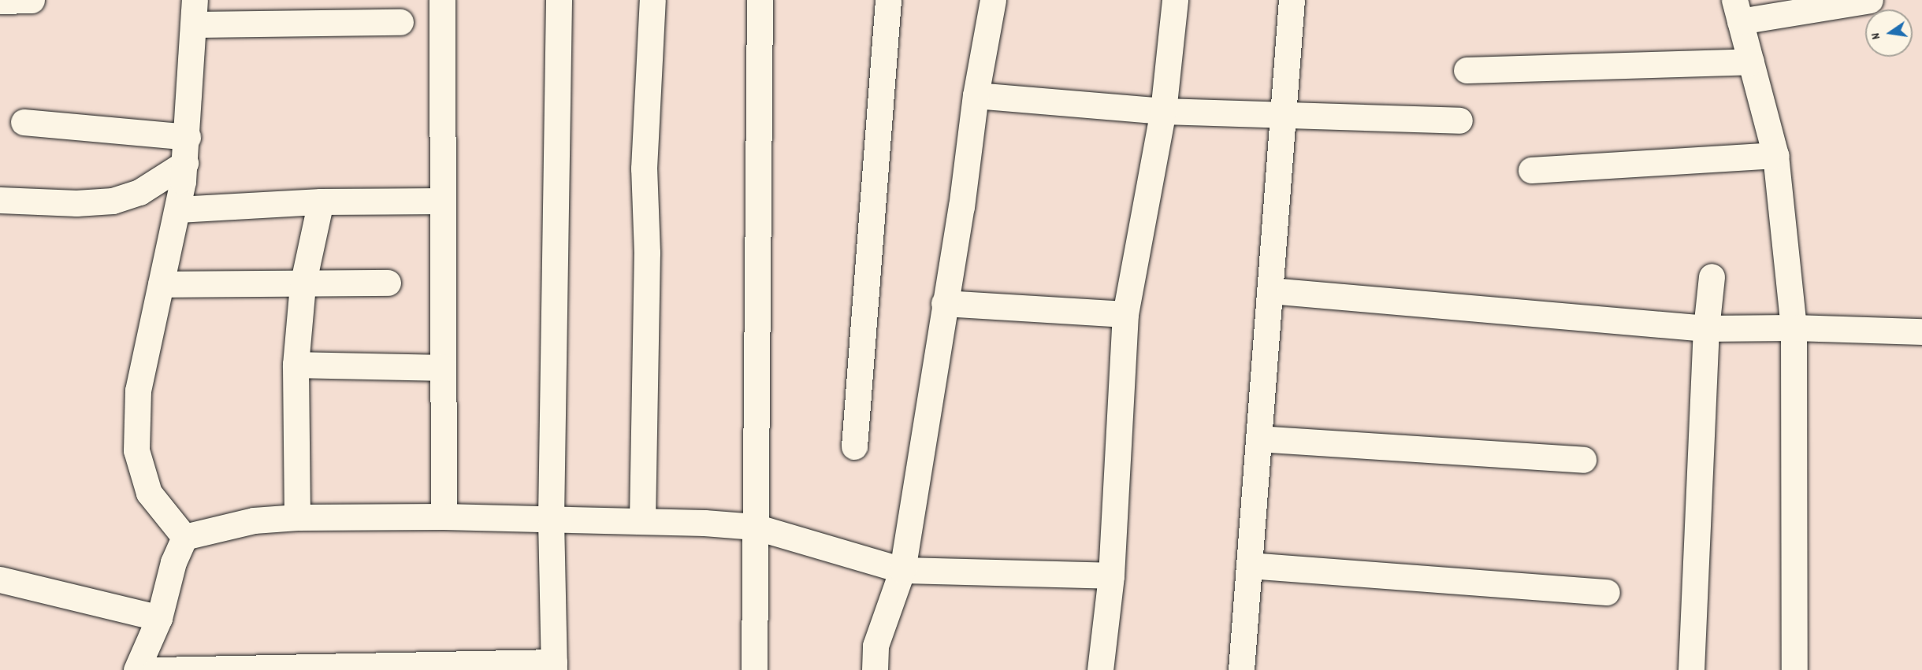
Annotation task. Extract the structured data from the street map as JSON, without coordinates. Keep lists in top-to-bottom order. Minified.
{"north":"left"}
